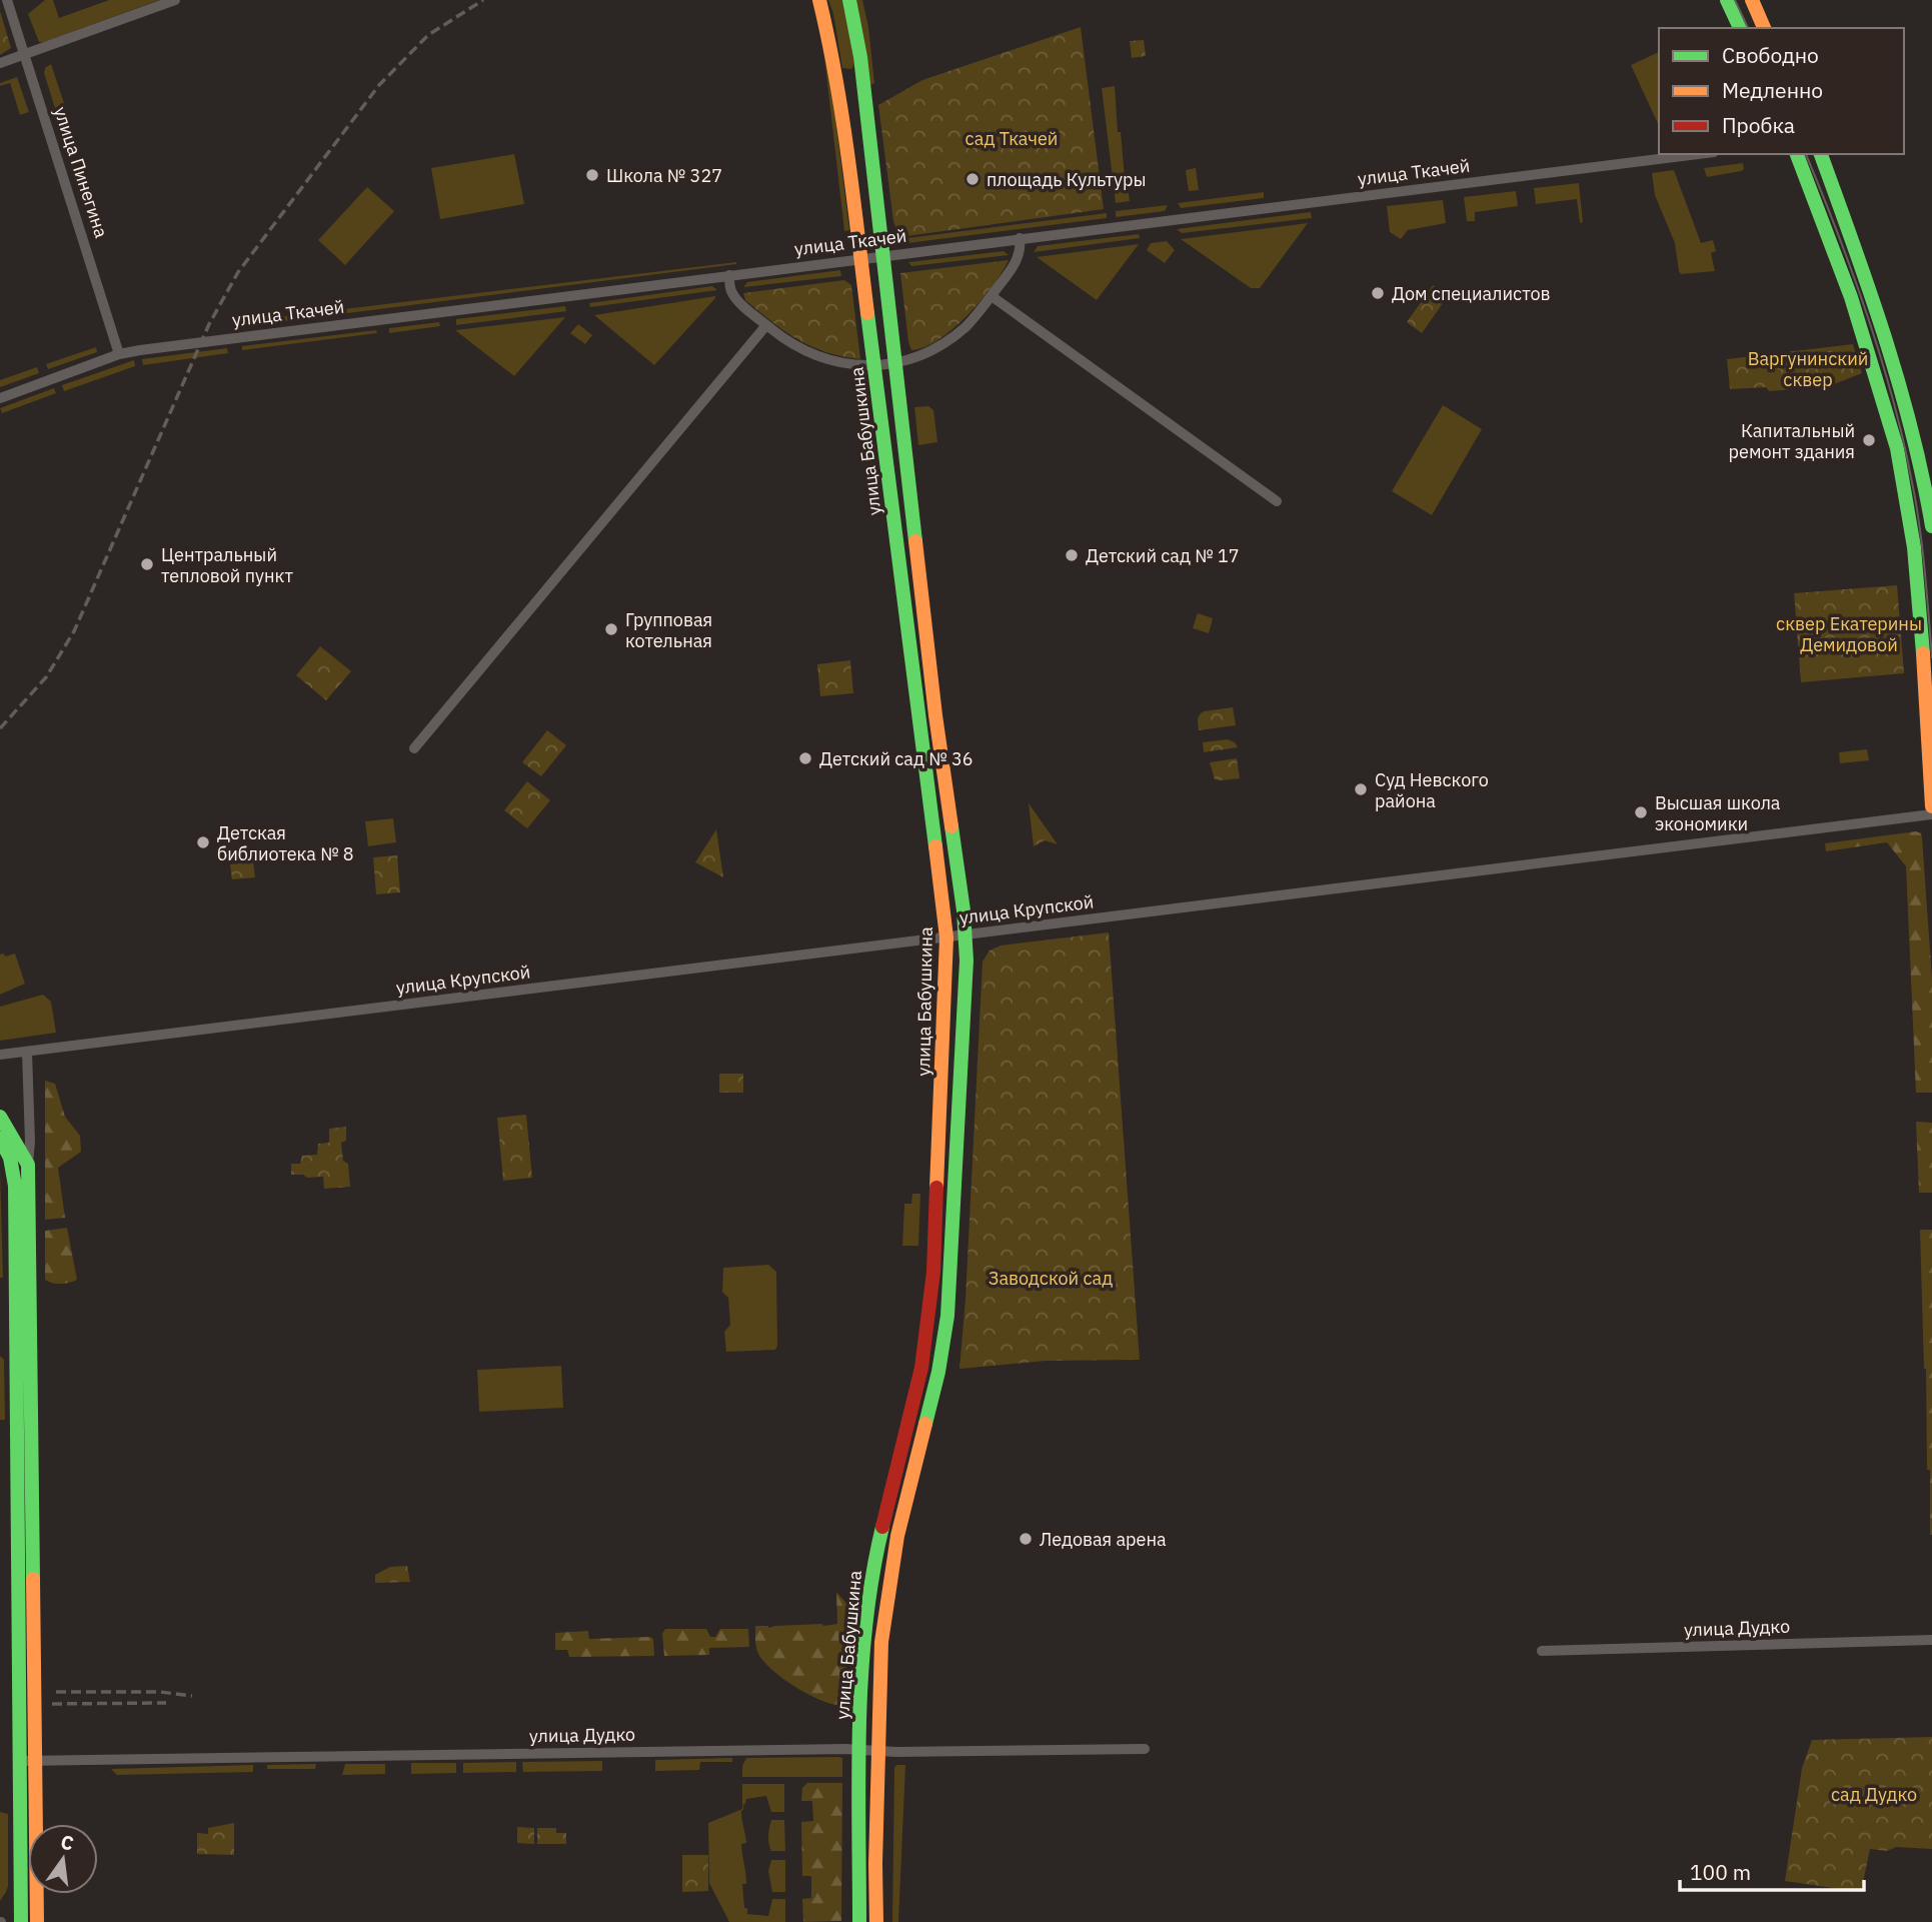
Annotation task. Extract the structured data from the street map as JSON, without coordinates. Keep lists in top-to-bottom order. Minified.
{"streets":{"street":["улица Пинегина","улица Ткачей","улица Бабушкина","улица Крупской","улица Дудко"]},"crossings":[["улица Пинегина","улица Ткачей"],["улица Ткачей","улица Бабушкина"],["улица Бабушкина","улица Крупской"],["улица Бабушкина","улица Дудко"]],"parks":["сад Ткачей","Варгунинский сквер","сквер Екатерины Демидовой","Заводской сад","сад Дудко"],"places":["Школа № 327","площадь Культуры","Дом специалистов","Капитальный ремонт здания","Детский сад № 17","Центральный тепловой пункт","Групповая котельная","Детский сад № 36","Суд Невского района","Высшая школа экономики","Детская библиотека № 8","Ледовая арена"],"legend":["Свободно","Медленно","Пробка"],"scale_bar":"100 m","north":"top"}
